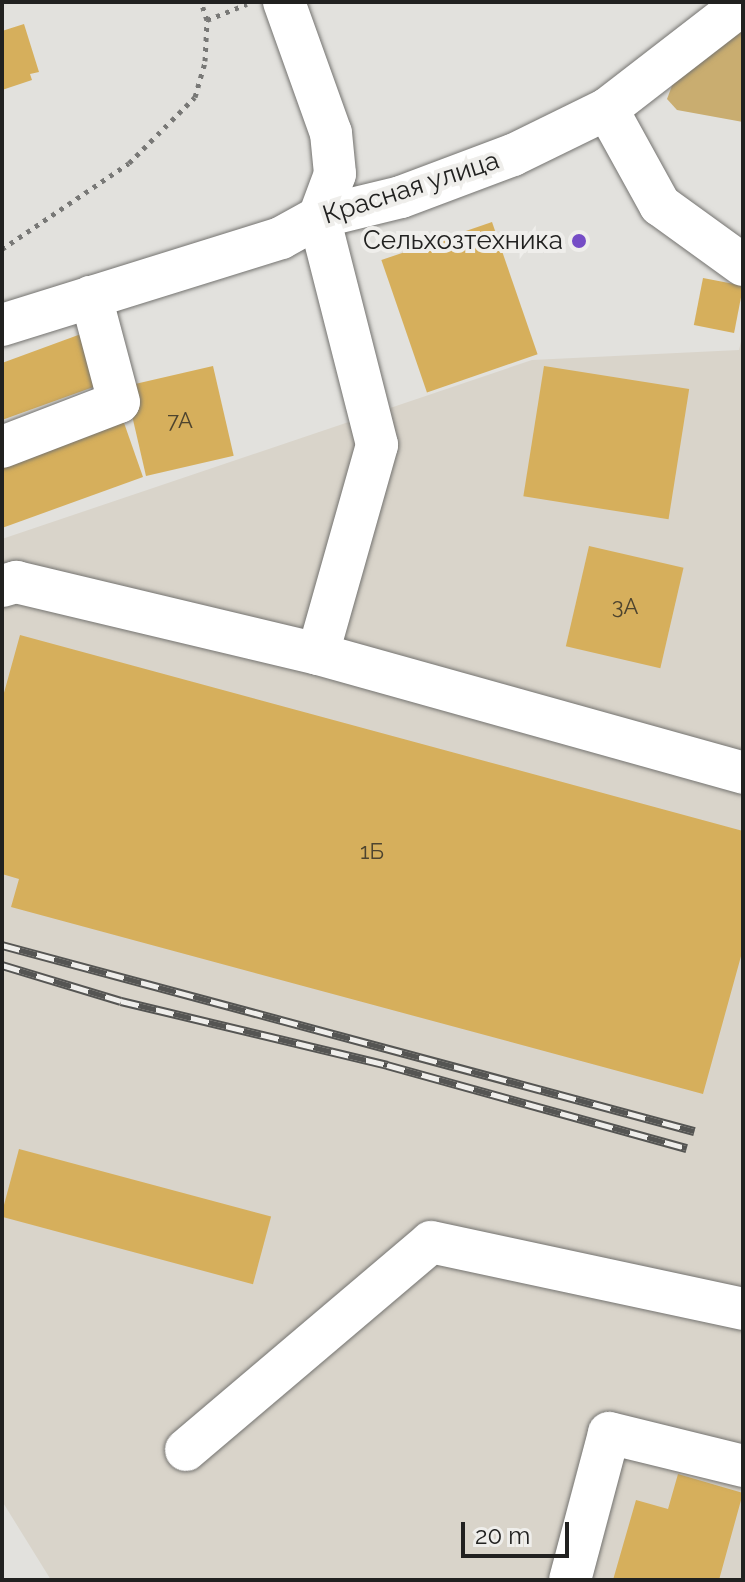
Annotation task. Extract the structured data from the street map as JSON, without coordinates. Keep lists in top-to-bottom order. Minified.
{"streets":{"street":["Красная улица"]},"places":["Сельхозтехника"],"house_numbers":["7А","3А","1Б"],"scale_bar":"20 m"}
